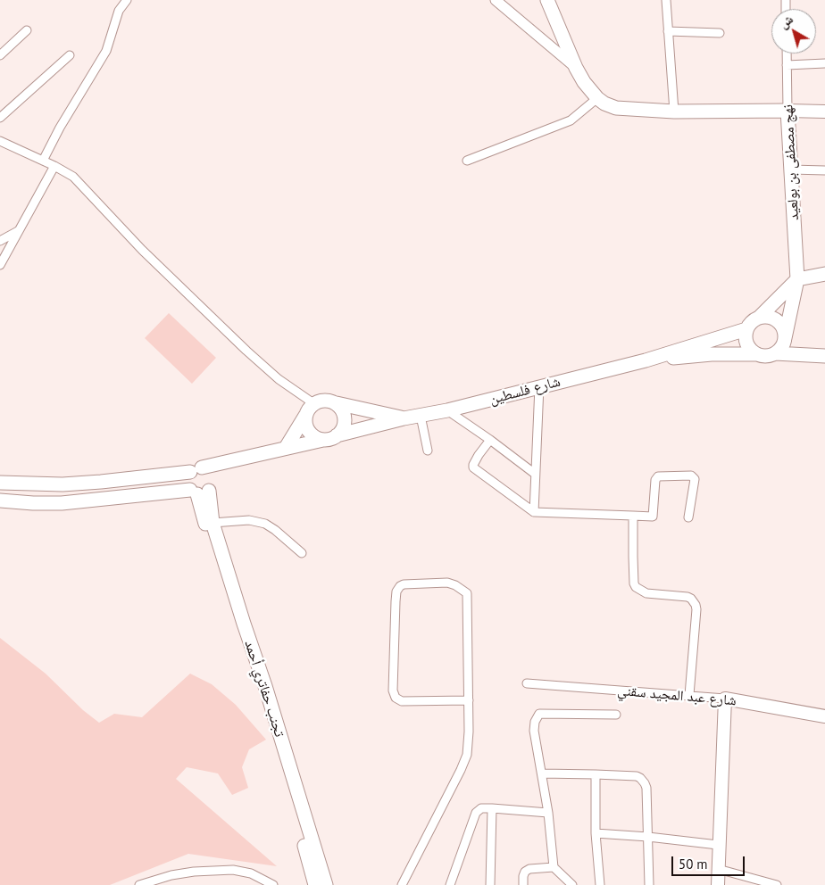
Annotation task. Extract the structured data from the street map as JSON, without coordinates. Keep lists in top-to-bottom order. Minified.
{"streets":{"main road":["نهج مصطفى بن بولعيد","شارع فلسطين","تجنب حفاتري أحمد","شارع عبد المجيد سقني"]},"crossings":[["نهج مصطفى بن بولعيد","شارع فلسطين"]],"scale_bar":"50 m","north":"top left"}
